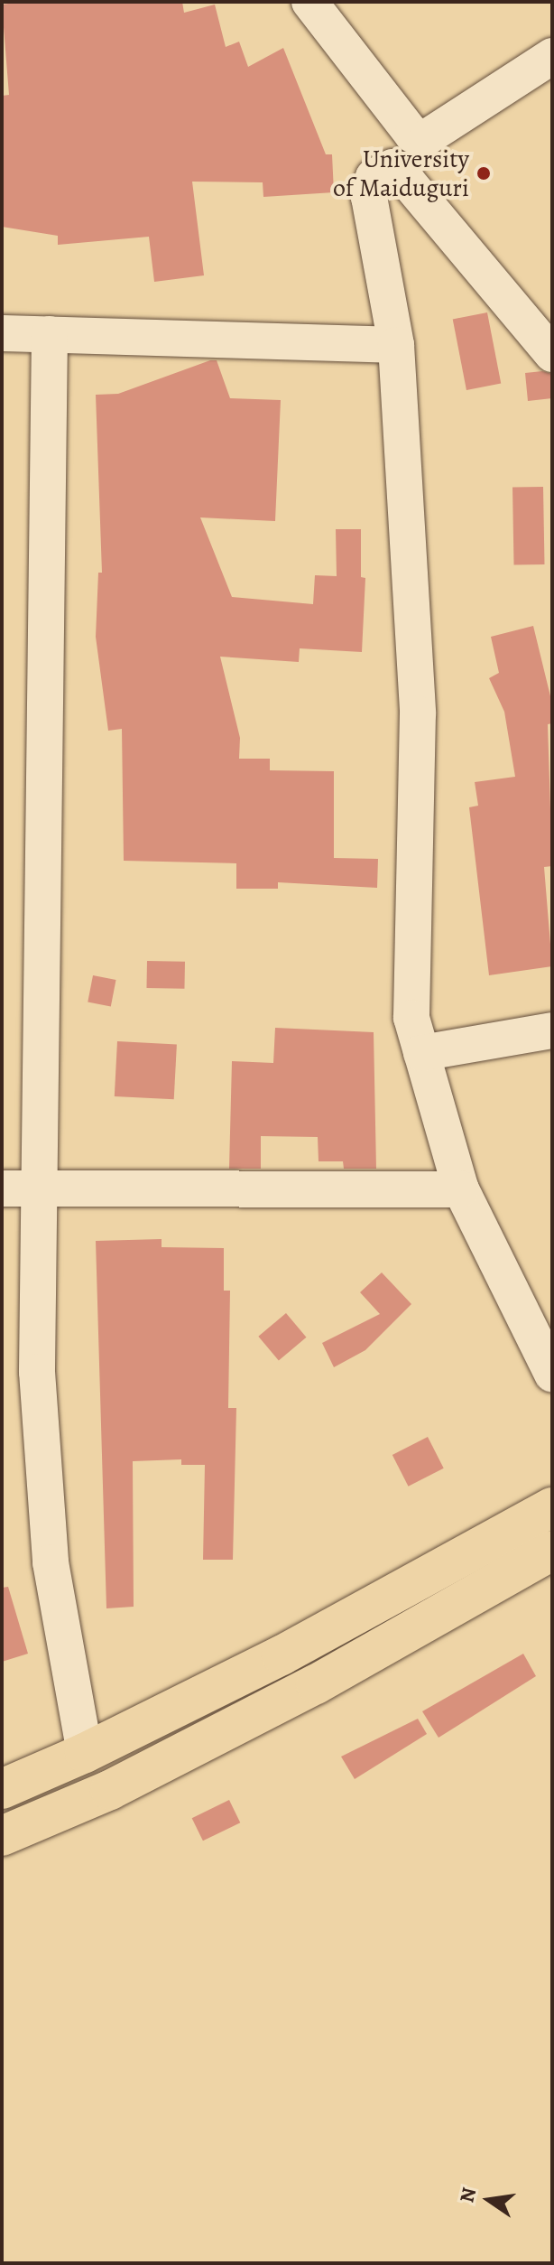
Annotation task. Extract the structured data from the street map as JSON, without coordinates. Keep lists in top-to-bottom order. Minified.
{"places":["University of Maiduguri"],"north":"left"}
